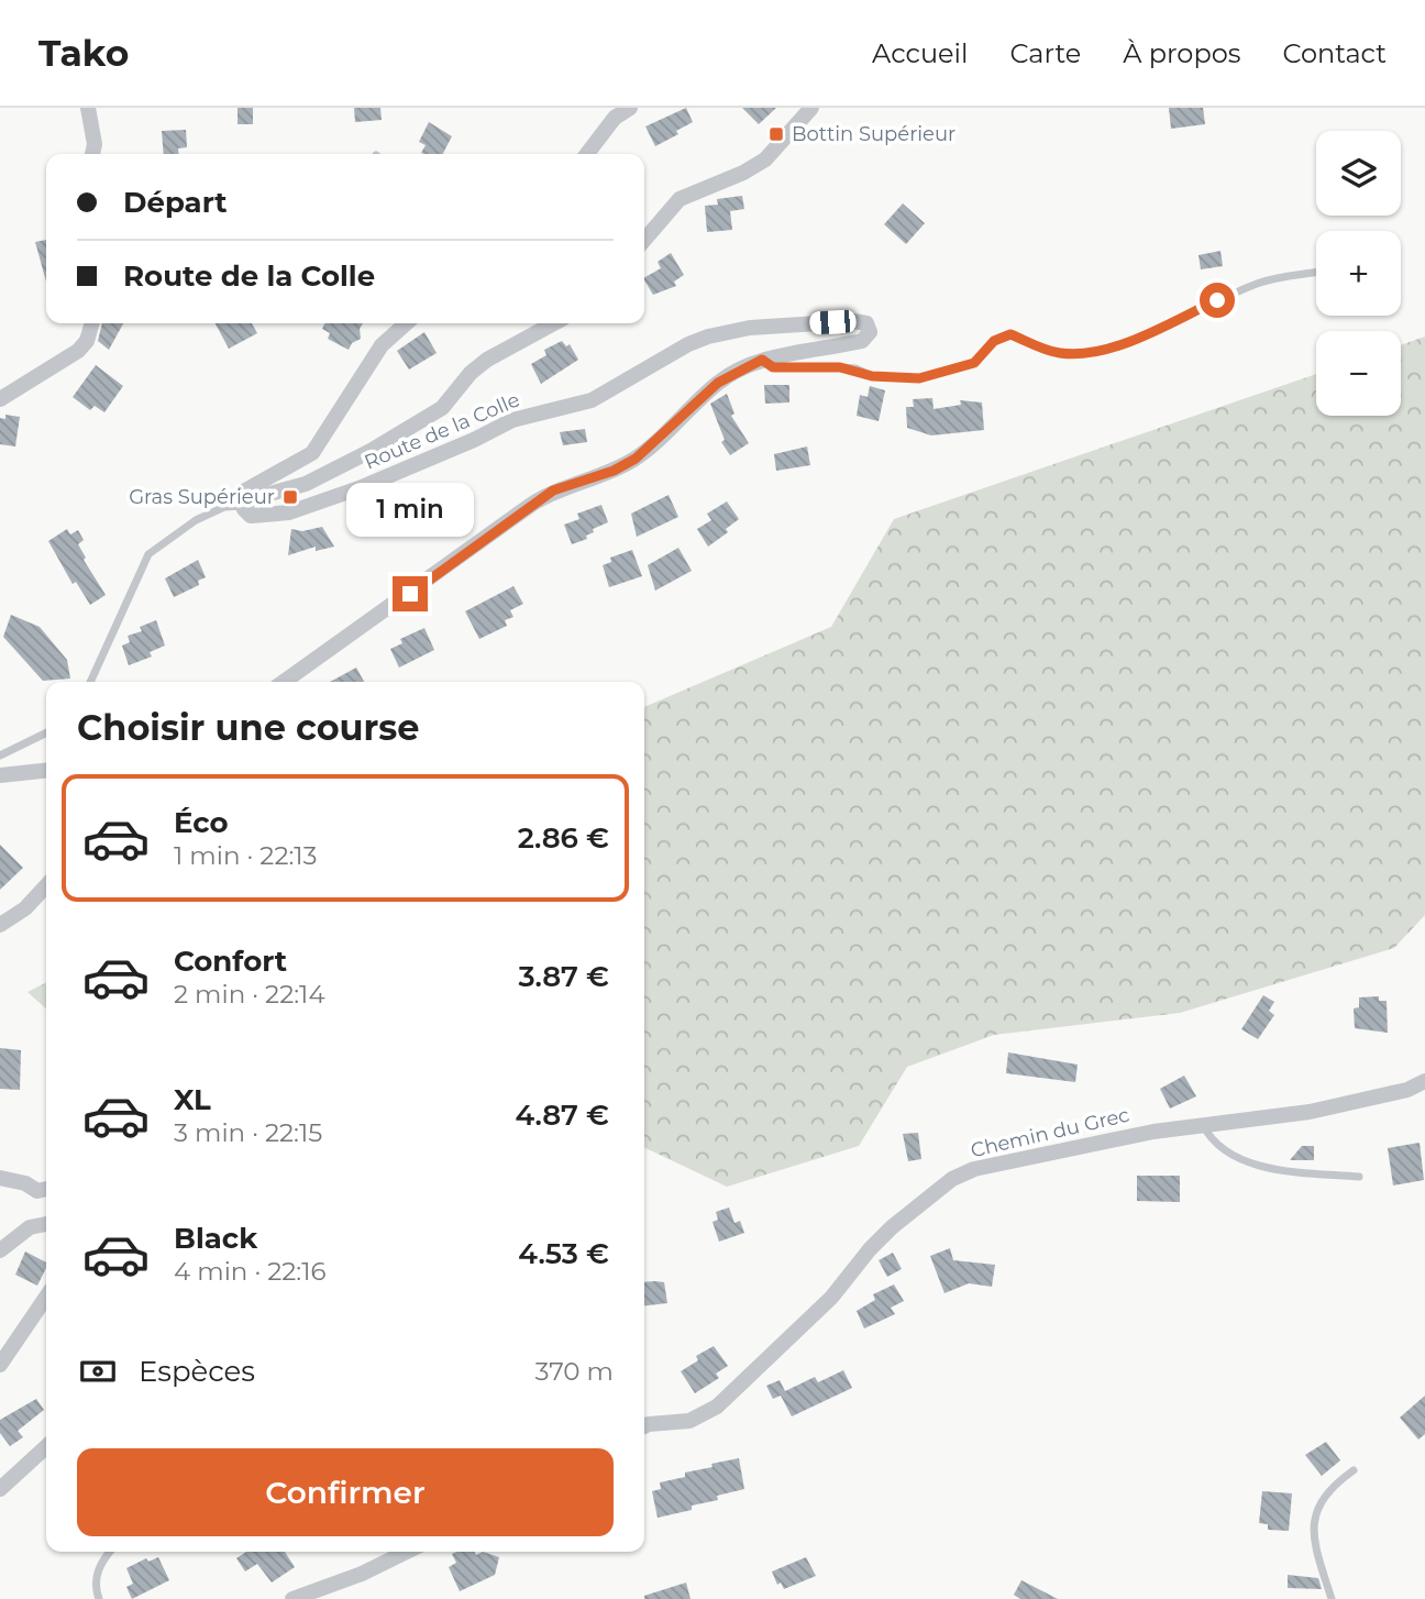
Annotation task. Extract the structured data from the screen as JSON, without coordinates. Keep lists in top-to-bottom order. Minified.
{"streets":{"street":["Route de la Colle","Chemin du Grec"]},"places":{"transit":["Bottin Supérieur","Gras Supérieur"]},"page":{"header":"Tako","nav":["Accueil","Carte","À propos","Contact"],"map_buttons":["+","−"],"banner":["Départ","Route de la Colle"],"bubble":"1 min","heading":"Choisir une course","list":[{"name":"Éco","note":"1 min · 22:13","value":"2.86 €"},{"name":"Confort","note":"2 min · 22:14","value":"3.87 €"},{"name":"XL","note":"3 min · 22:15","value":"4.87 €"},{"name":"Black","note":"4 min · 22:16","value":"4.53 €"}],"pay":["Espèces","370 m"],"buttons":"Confirmer"}}
